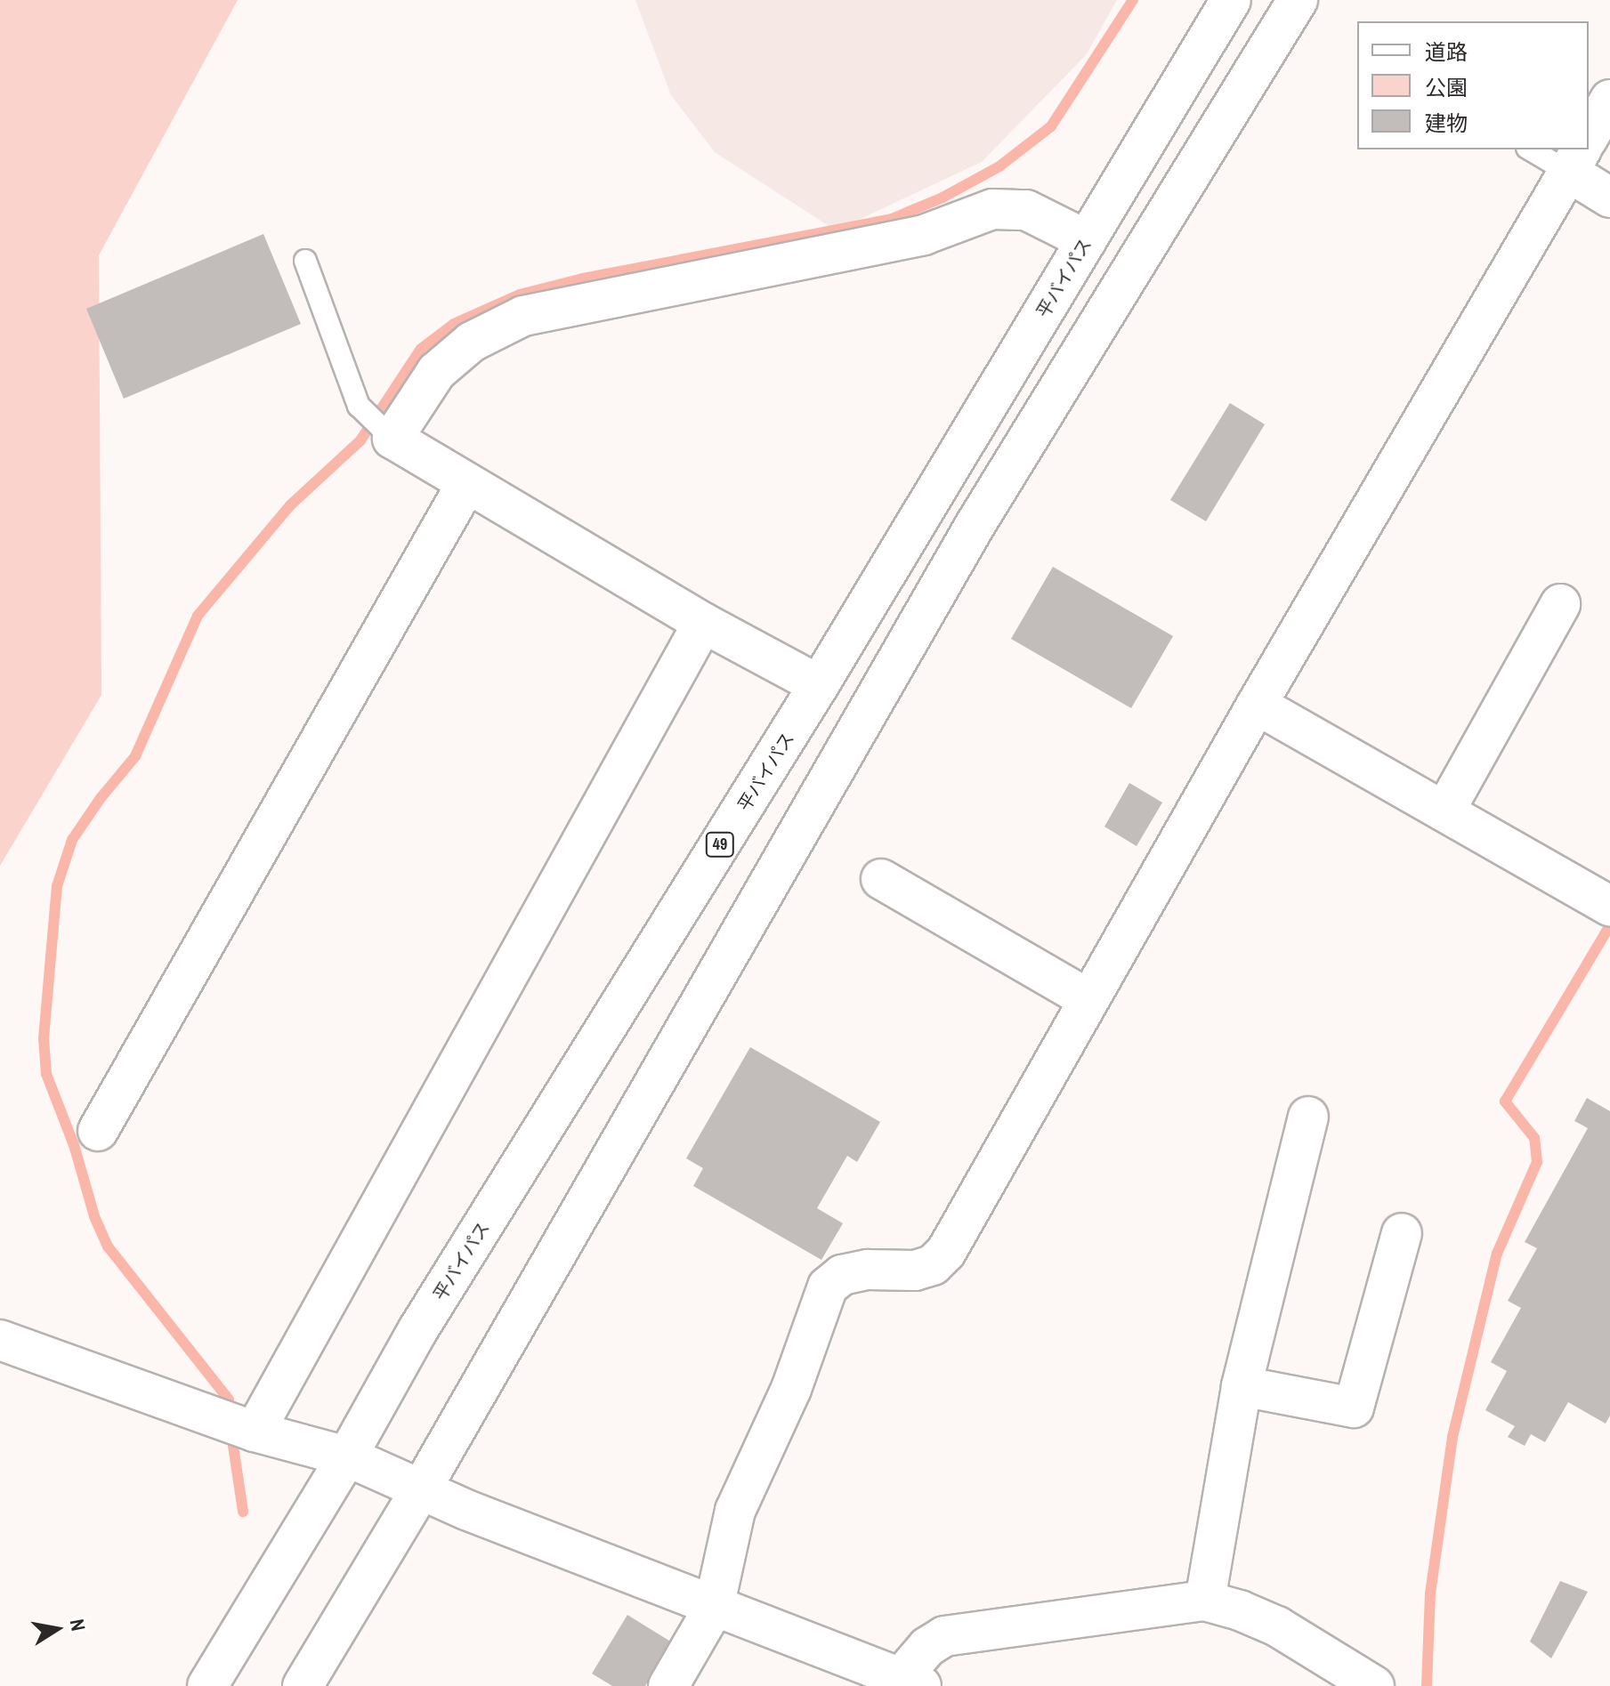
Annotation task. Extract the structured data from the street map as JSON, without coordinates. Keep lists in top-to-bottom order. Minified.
{"streets":{"main road":["平バイパス","49"]},"legend":["道路","公園","建物"],"north":"right"}
